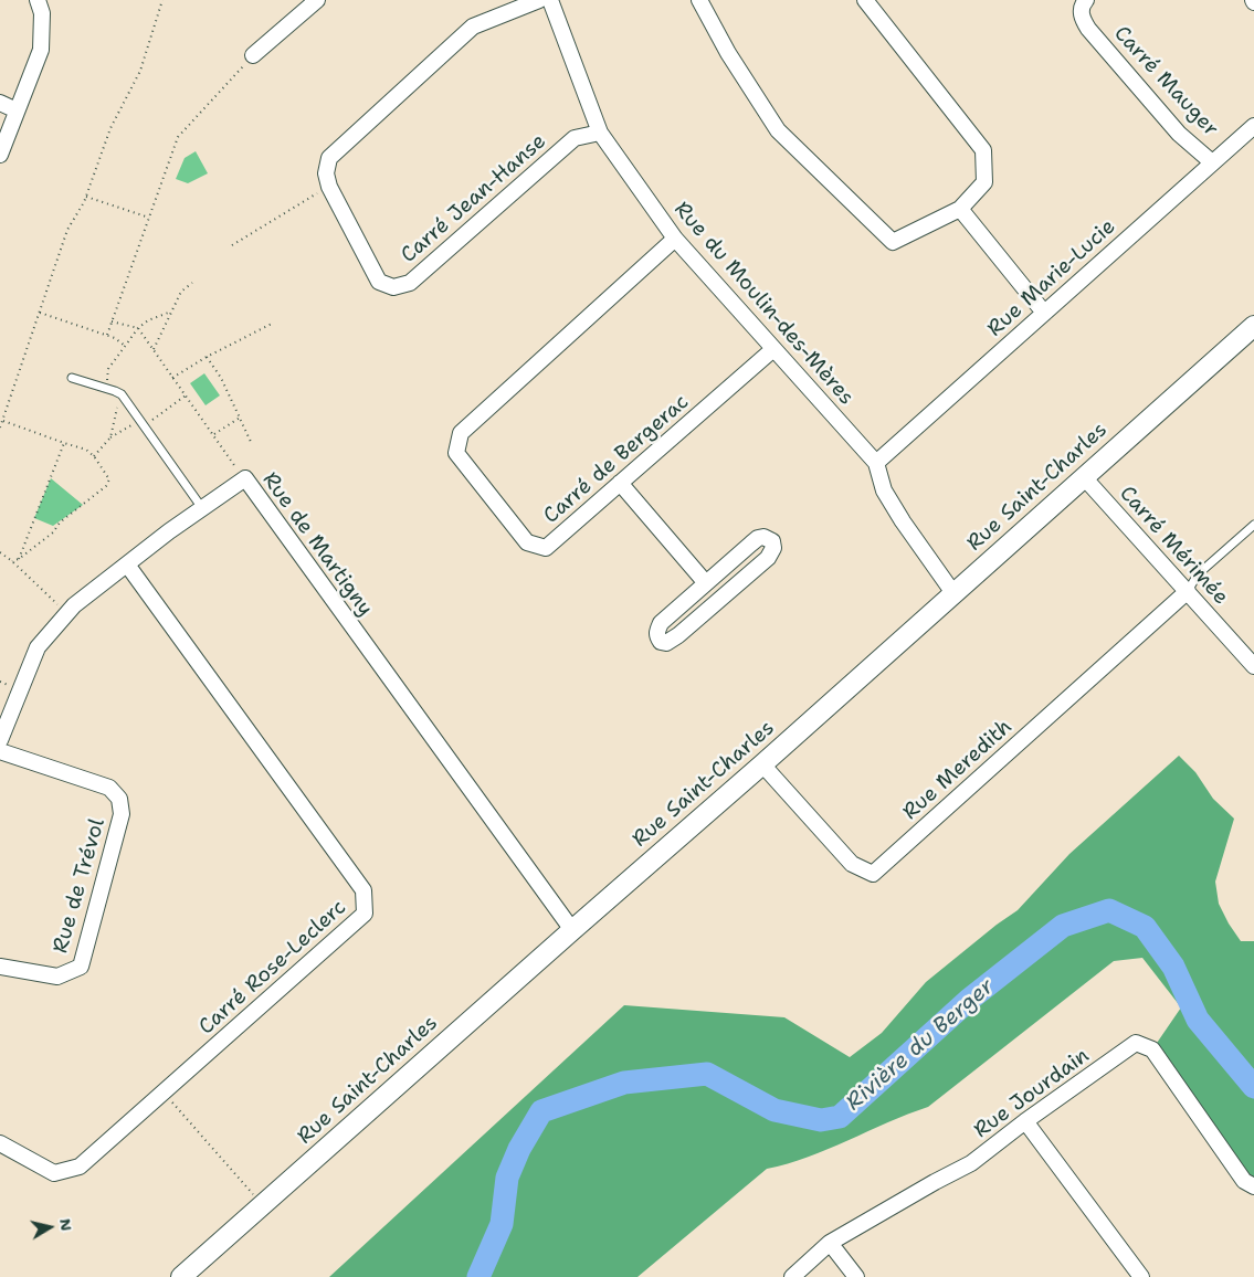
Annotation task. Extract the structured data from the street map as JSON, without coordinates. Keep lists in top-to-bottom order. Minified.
{"streets":{"street":["Carré Mauger","Carré Jean-Hanse","Rue Marie-Lucie","Rue du Moulin-des-Mères","Carré de Bergerac","Rue Saint-Charles","Rue de Martigny","Carré Mérimée","Rue Meredith","Rue de Trévol","Carré Rose-Leclerc","Rue Jourdain"]},"crossings":[["Carré Mauger","Rue Marie-Lucie"],["Carré Jean-Hanse","Rue du Moulin-des-Mères"],["Rue Marie-Lucie","Rue du Moulin-des-Mères"],["Rue du Moulin-des-Mères","Carré de Bergerac"],["Rue du Moulin-des-Mères","Rue Saint-Charles"],["Rue Saint-Charles","Rue de Martigny"],["Rue Saint-Charles","Carré Mérimée"],["Rue Saint-Charles","Rue Meredith"],["Rue de Martigny","Carré Rose-Leclerc"],["Carré Mérimée","Rue Meredith"]],"water":["Rivière du Berger"],"north":"right"}
